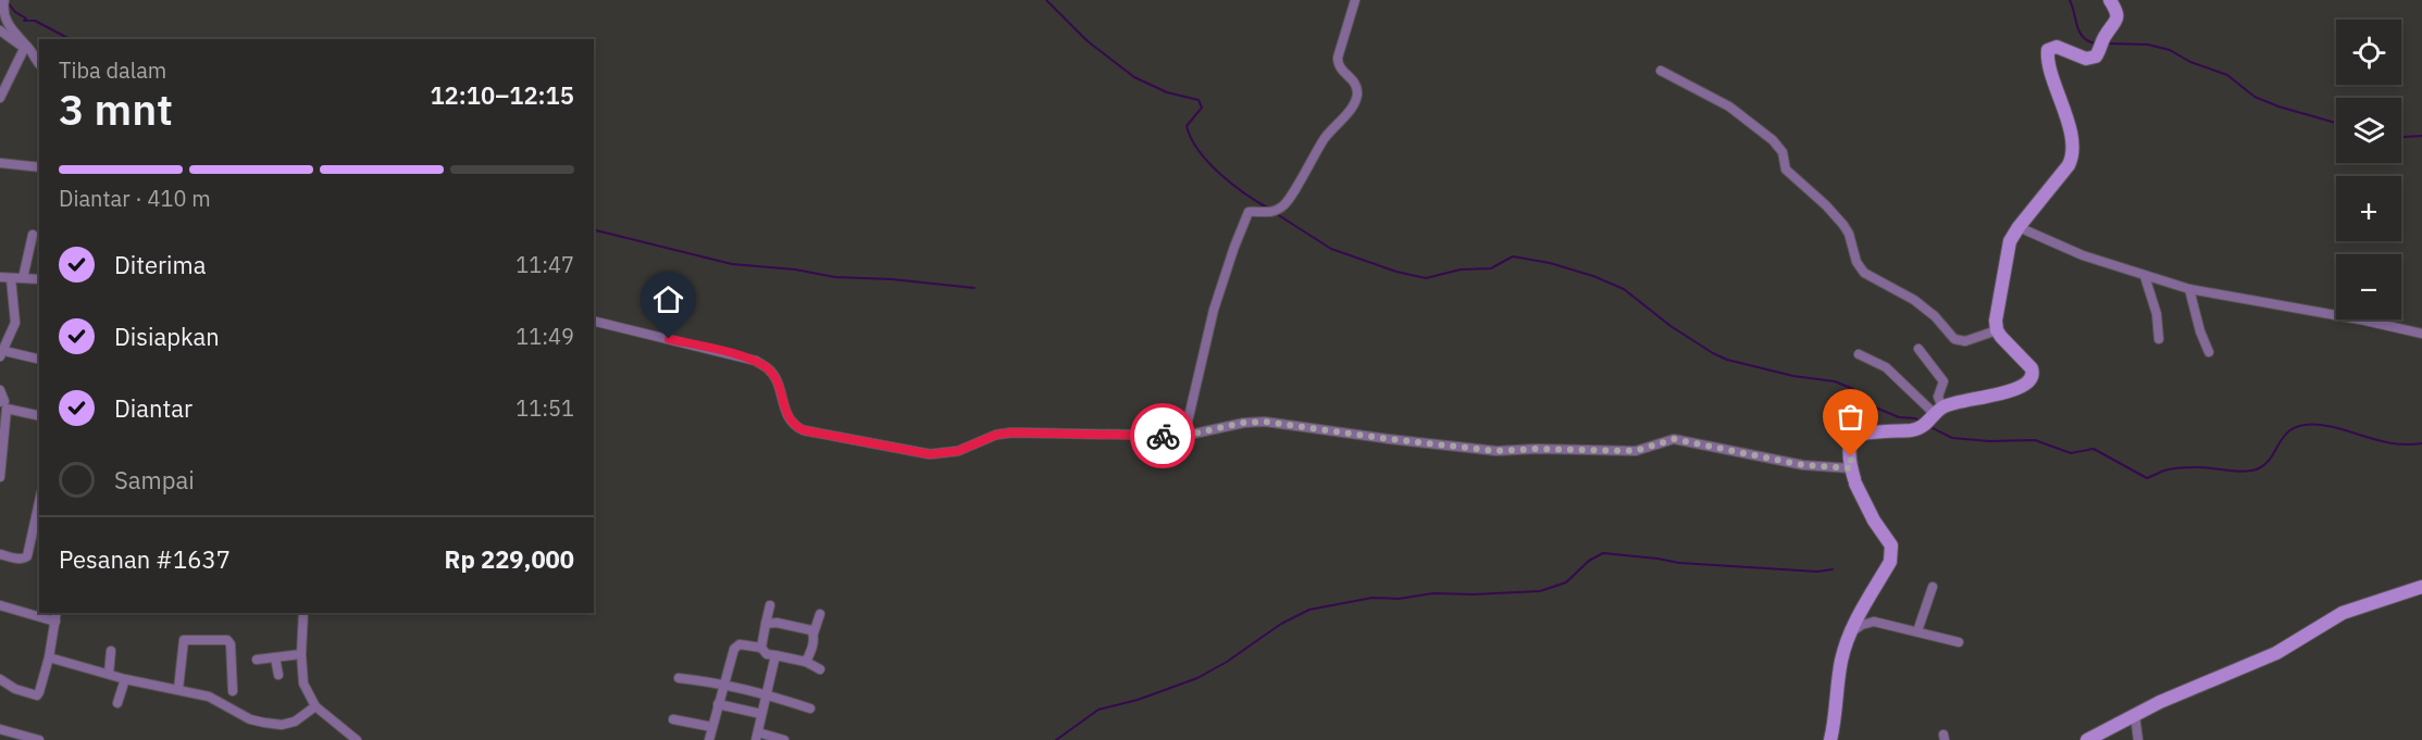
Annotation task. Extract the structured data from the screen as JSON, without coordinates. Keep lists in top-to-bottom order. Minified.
{"page":{"map_buttons":["+","−"],"heading":["3 mnt","Tiba dalam","12:10–12:15"],"panel":["Pesanan #1637","Rp 229,000"],"bar":"Diantar · 410 m","list":[["Diterima","11:47"],["Disiapkan","11:49"],["Diantar","11:51"],"Sampai"]}}
